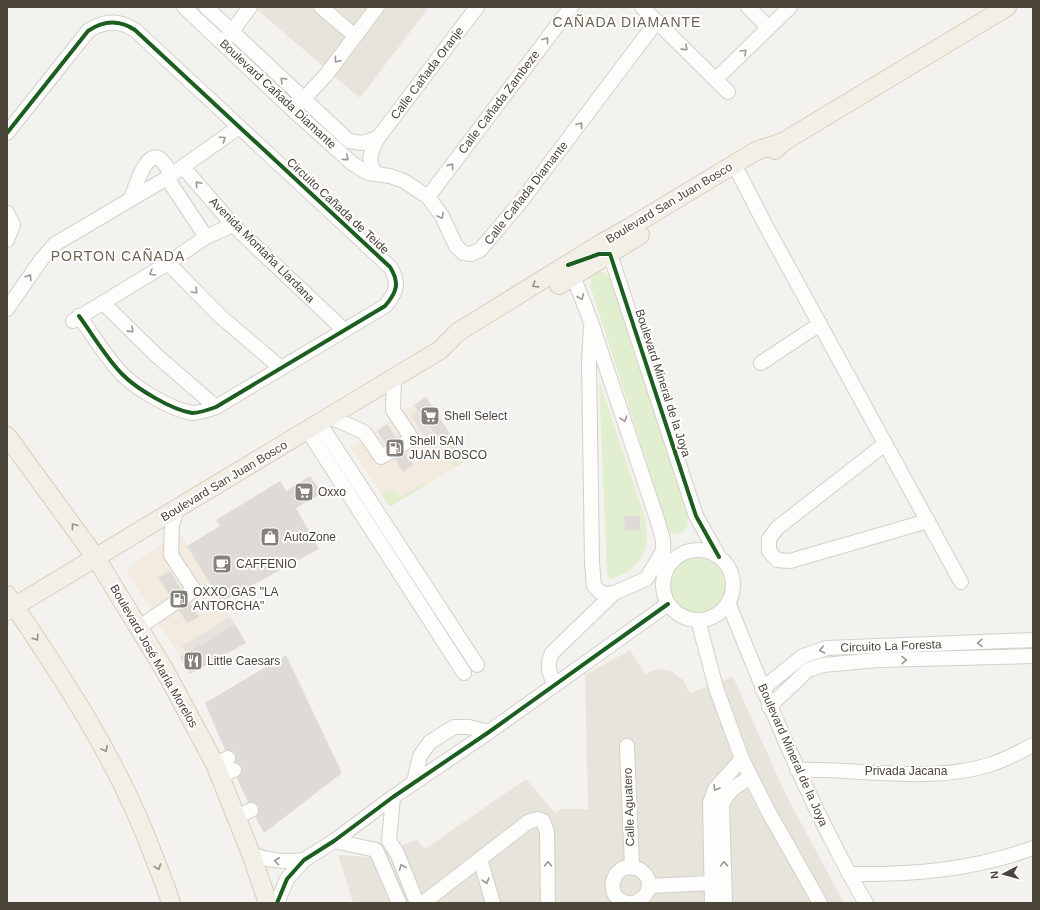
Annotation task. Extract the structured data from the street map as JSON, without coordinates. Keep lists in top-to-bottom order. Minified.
{"streets":{"main road":["Boulevard San Juan Bosco","Boulevard José María Morelos"],"street":["Calle Cañada Oranje","Boulevard Cañada Diamante","Calle Cañada Zambeze","Calle Cañada Diamante","Circuito Cañada de Teide","Avenida Montaña Llardana","Boulevard Mineral de la Joya","Circuito La Foresta","Privada Jacana","Calle Aguatero"]},"crossings":[["Calle Cañada Oranje","Boulevard Cañada Diamante"],["Calle Cañada Oranje","Calle Cañada Diamante"],["Boulevard Cañada Diamante","Calle Cañada Diamante"],["Calle Cañada Zambeze","Calle Cañada Diamante"],["Boulevard San Juan Bosco","Boulevard Mineral de la Joya"],["Boulevard San Juan Bosco","Boulevard José María Morelos"],["Circuito Cañada de Teide","Avenida Montaña Llardana"],["Boulevard Mineral de la Joya","Circuito La Foresta"],["Boulevard Mineral de la Joya","Privada Jacana"]],"one_way":["Calle Cañada Zambeze"],"districts":["CAÑADA DIAMANTE","PORTON CAÑADA"],"places":{"supermarket":["Shell Select","Oxxo"],"fuel station":["Shell SAN JUAN BOSCO","OXXO GAS \"LA ANTORCHA\""],"shop":["AutoZone"],"cafe":["CAFFENIO"],"restaurant":["Little Caesars"]},"north":"left"}
